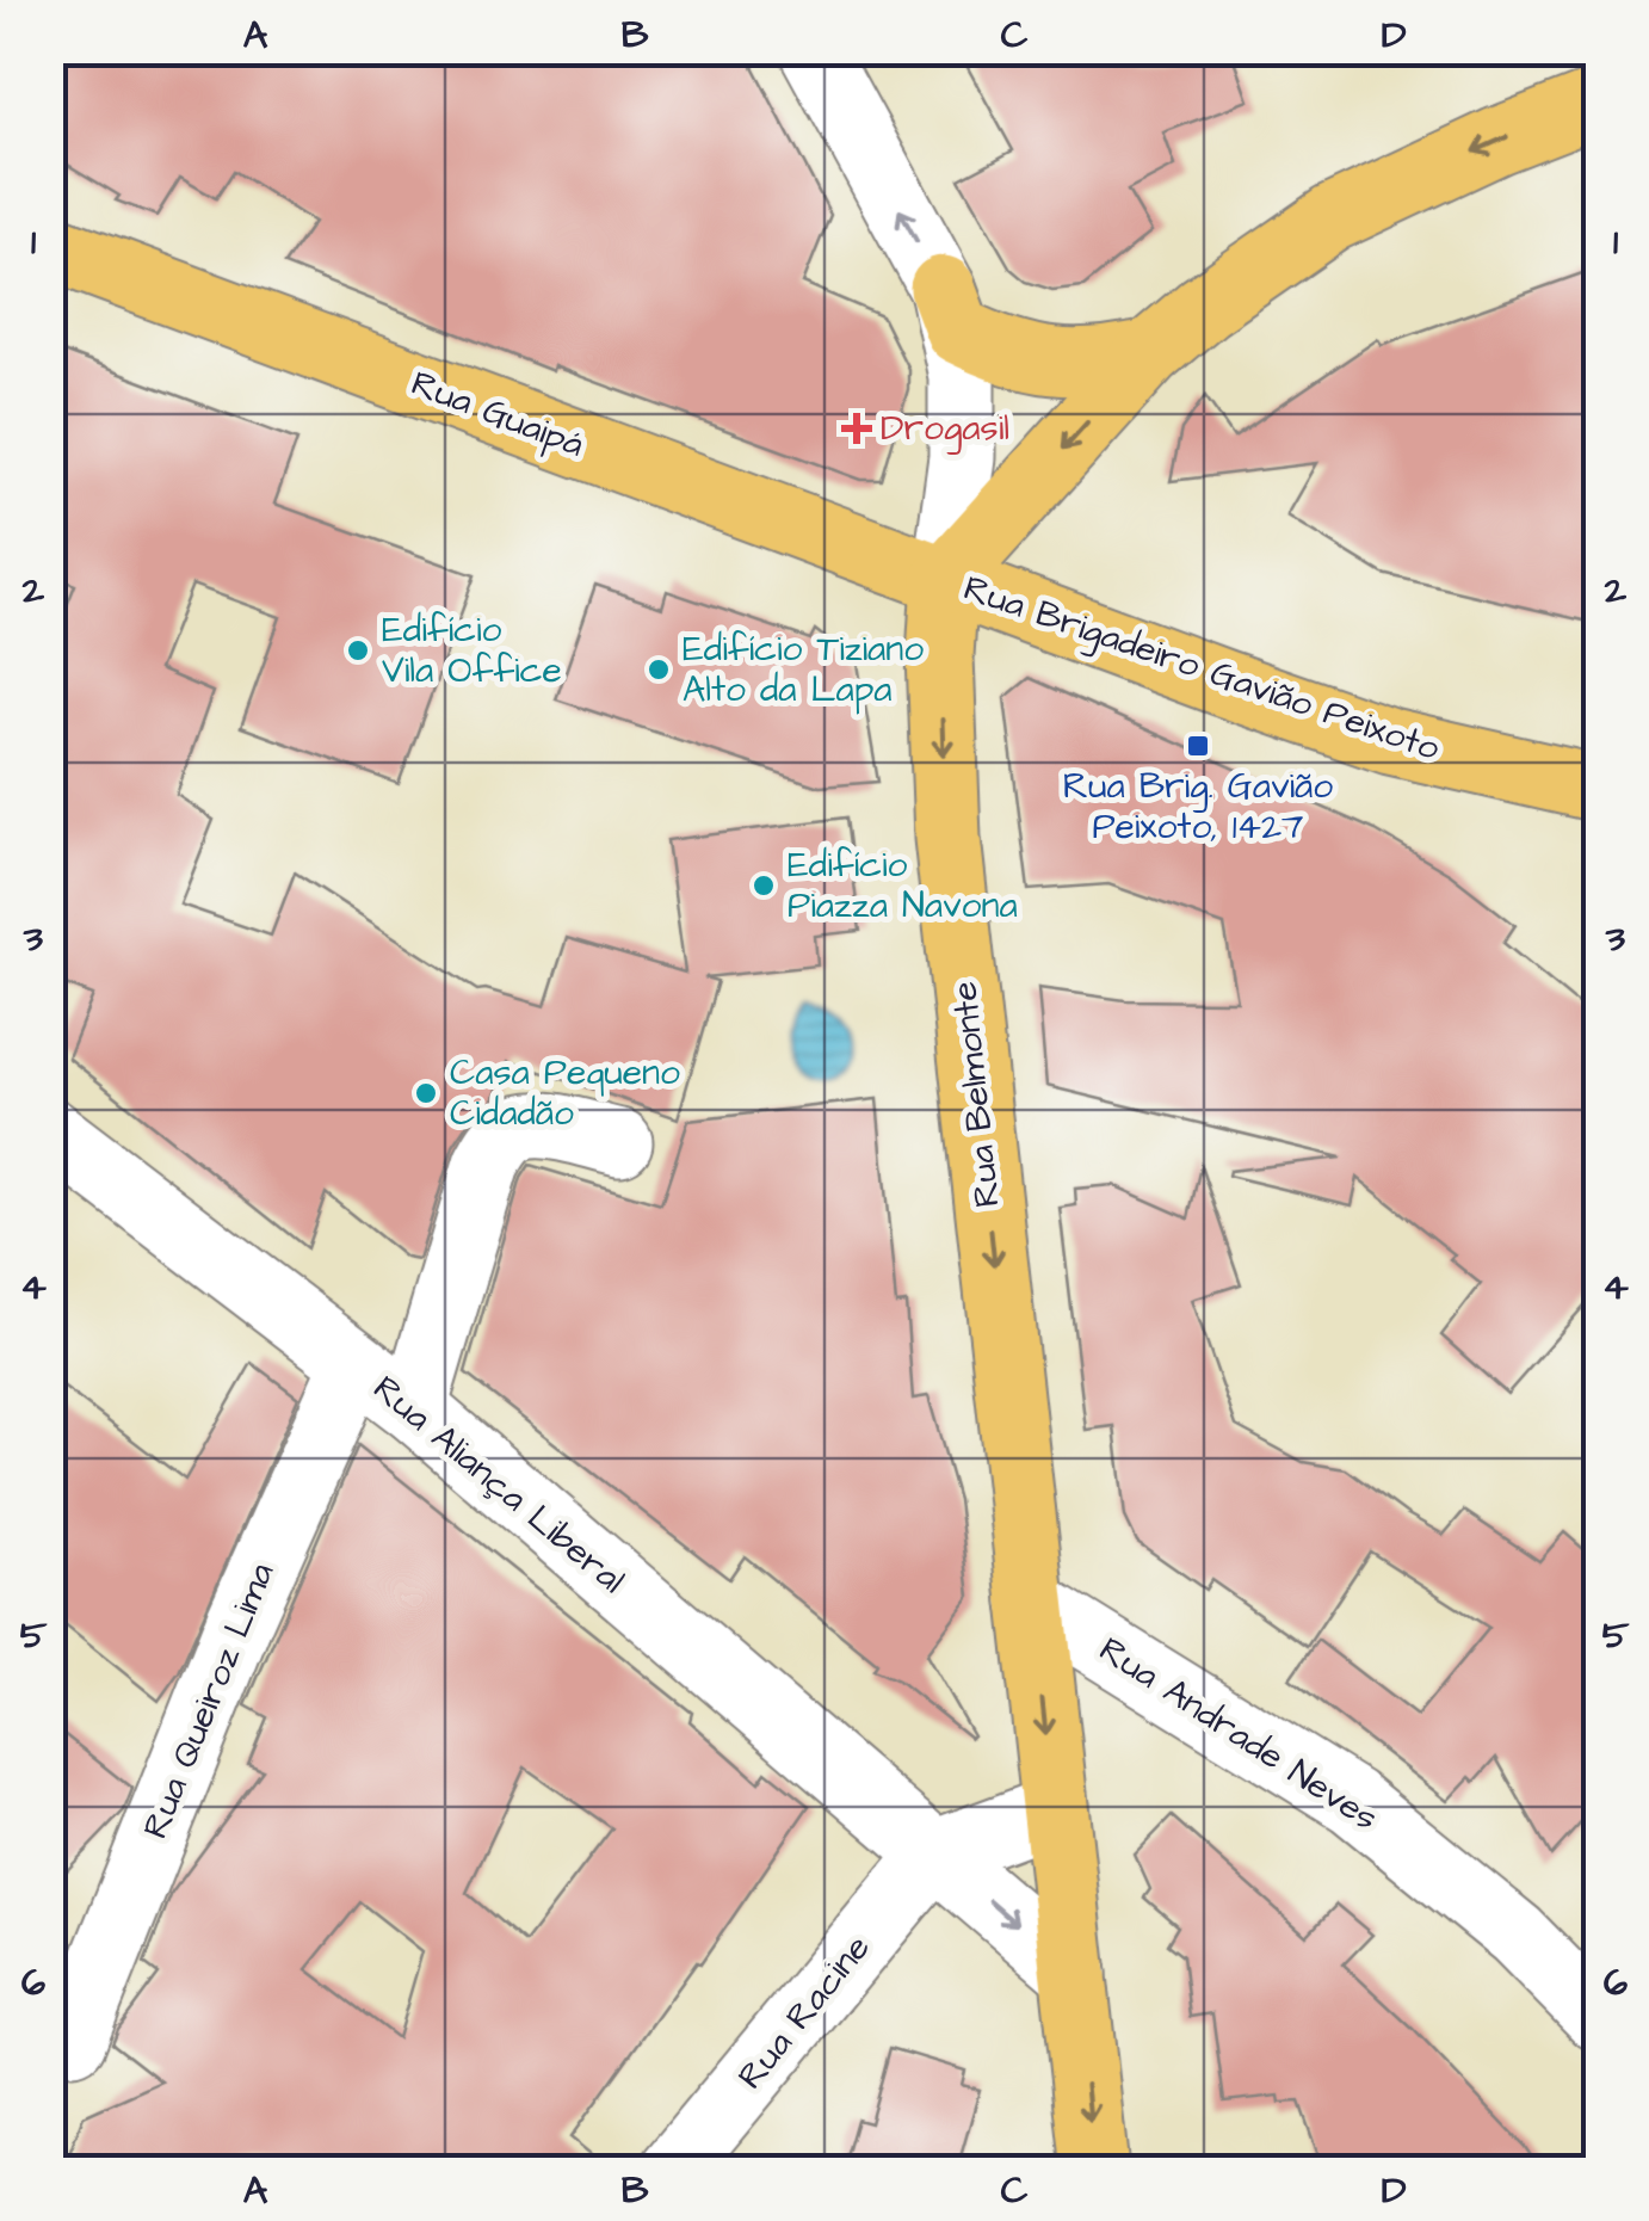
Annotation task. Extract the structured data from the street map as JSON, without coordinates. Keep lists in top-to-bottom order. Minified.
{"streets":{"main road":["Rua Guaipá","Rua Brigadeiro Gavião Peixoto","Rua Belmonte"],"street":["Rua Aliança Liberal","Rua Queiroz Lima","Rua Andrade Neves","Rua Racine"]},"crossings":[["Rua Guaipá","Rua Brigadeiro Gavião Peixoto"],["Rua Guaipá","Rua Belmonte"],["Rua Brigadeiro Gavião Peixoto","Rua Belmonte"],["Rua Belmonte","Rua Aliança Liberal"],["Rua Belmonte","Rua Andrade Neves"],["Rua Aliança Liberal","Rua Queiroz Lima"],["Rua Aliança Liberal","Rua Racine"]],"places":{"health":["Drogasil"],"other":["Edifício Vila Office","Edifício Tiziano Alto da Lapa","Edifício Piazza Navona","Casa Pequeno Cidadão"],"transit":["Rua Brig. Gavião Peixoto, 1427"]},"grid":{"columns":["A","B","C","D"],"rows":["1","2","3","4","5","6"]}}
